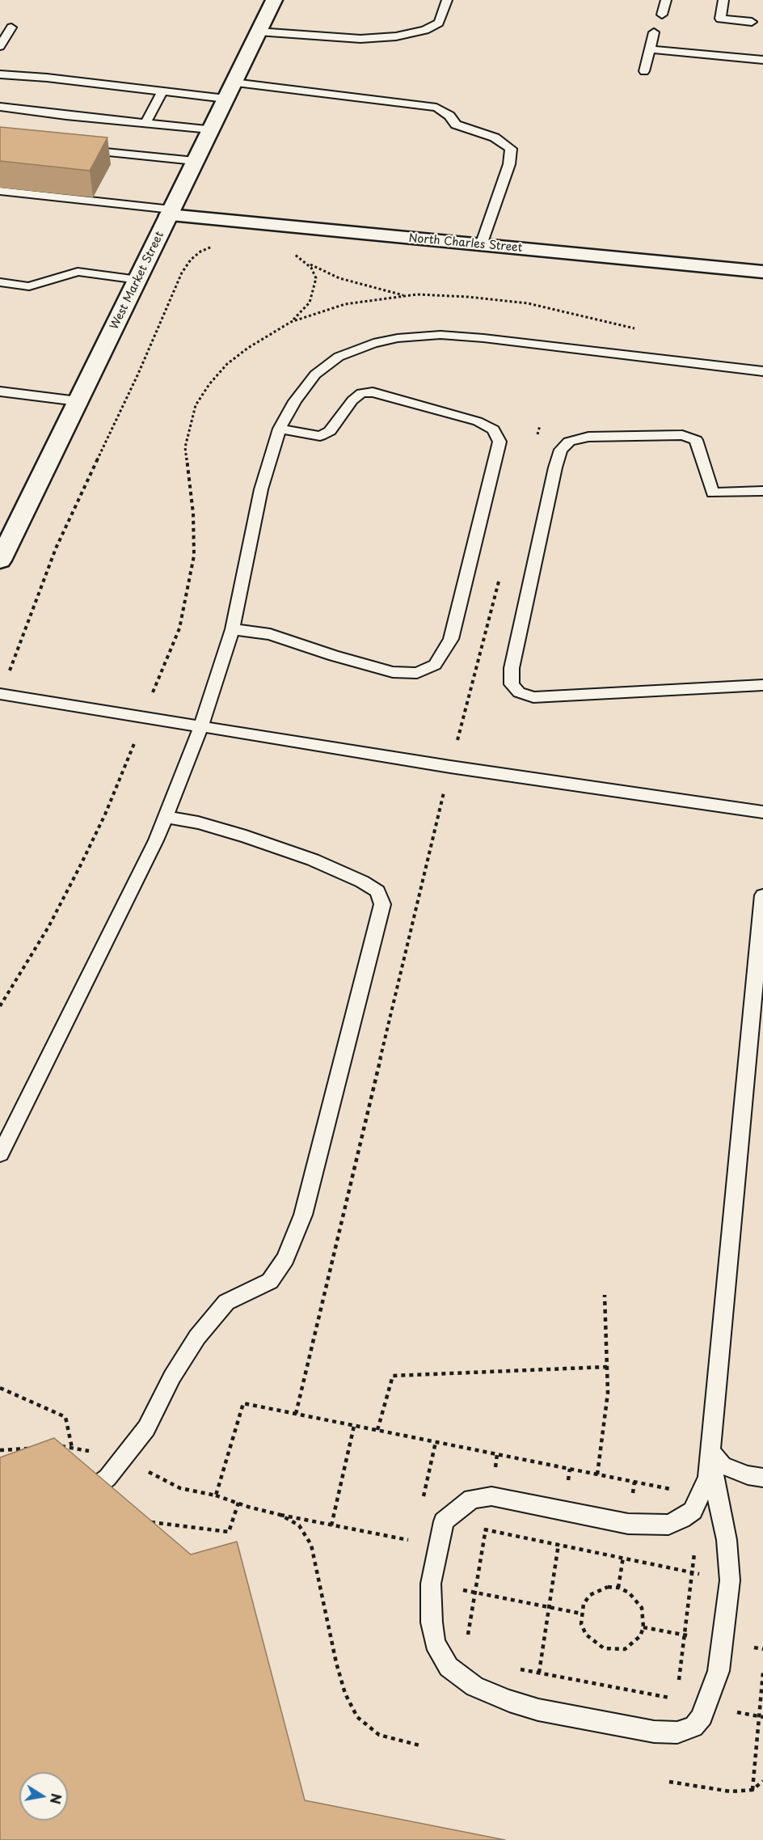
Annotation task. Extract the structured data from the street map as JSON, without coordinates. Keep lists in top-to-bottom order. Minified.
{"streets":{"street":["North Charles Street","West Market Street"]},"crossings":[["North Charles Street","West Market Street"]],"north":"right"}
